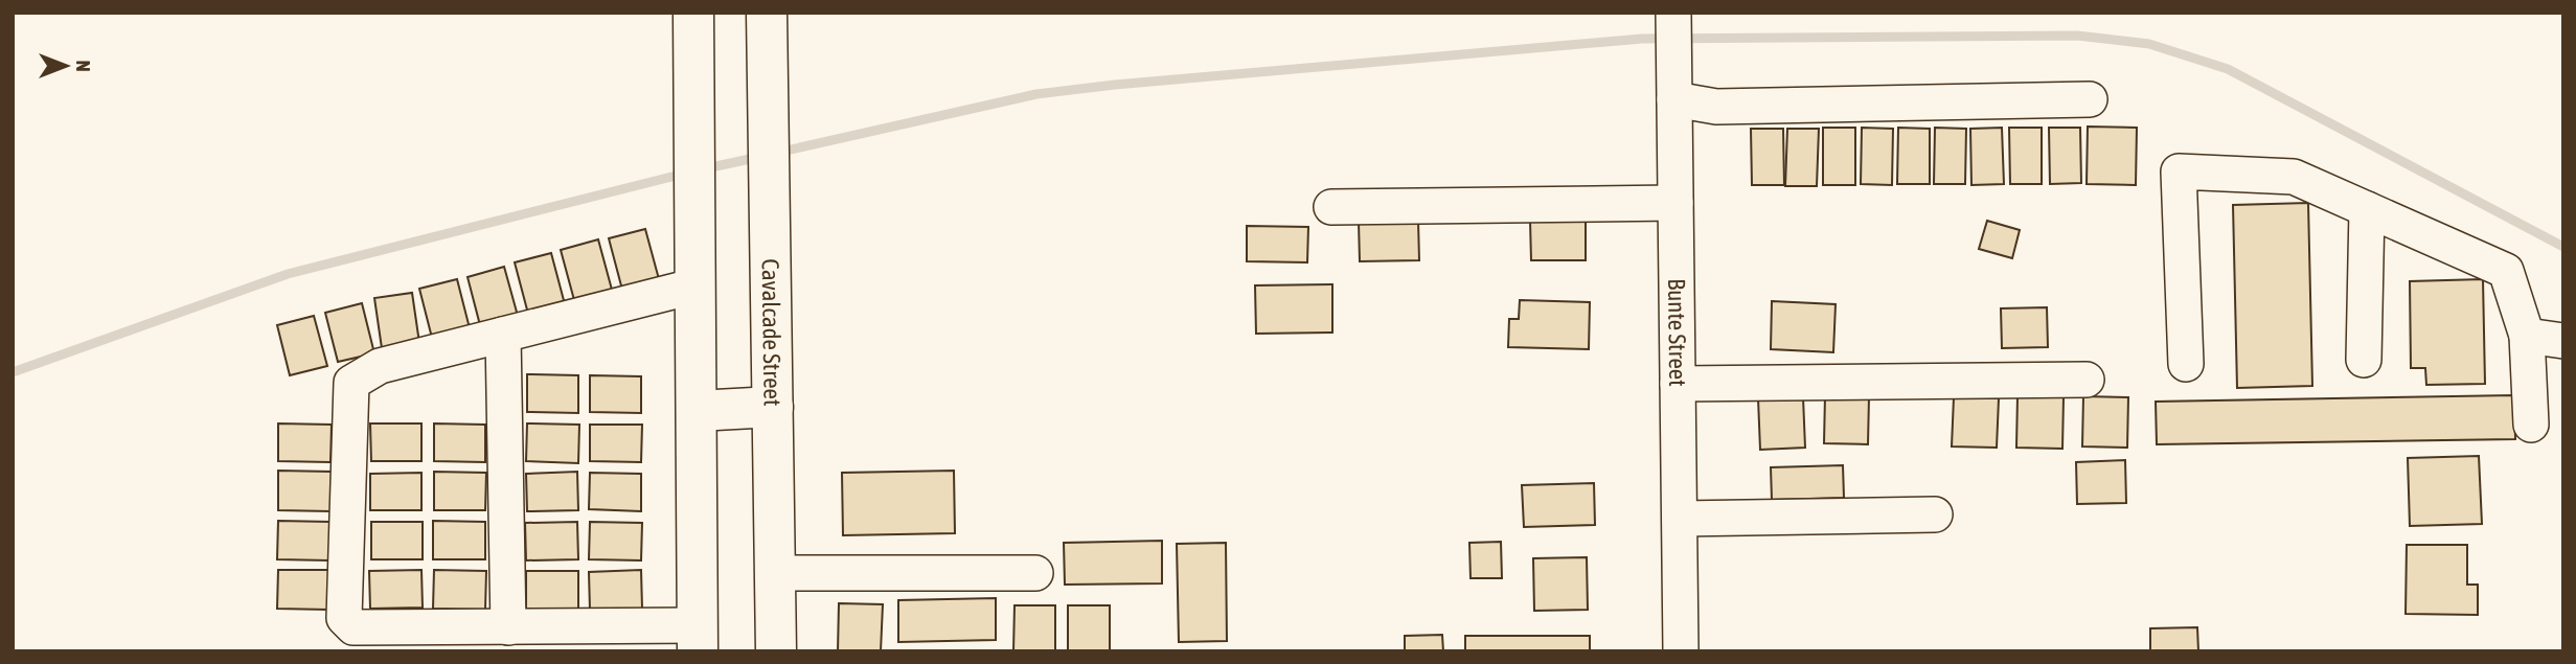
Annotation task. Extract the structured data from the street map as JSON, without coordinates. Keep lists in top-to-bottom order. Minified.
{"streets":{"main road":["Cavalcade Street"],"street":["Bunte Street"]},"north":"right"}
